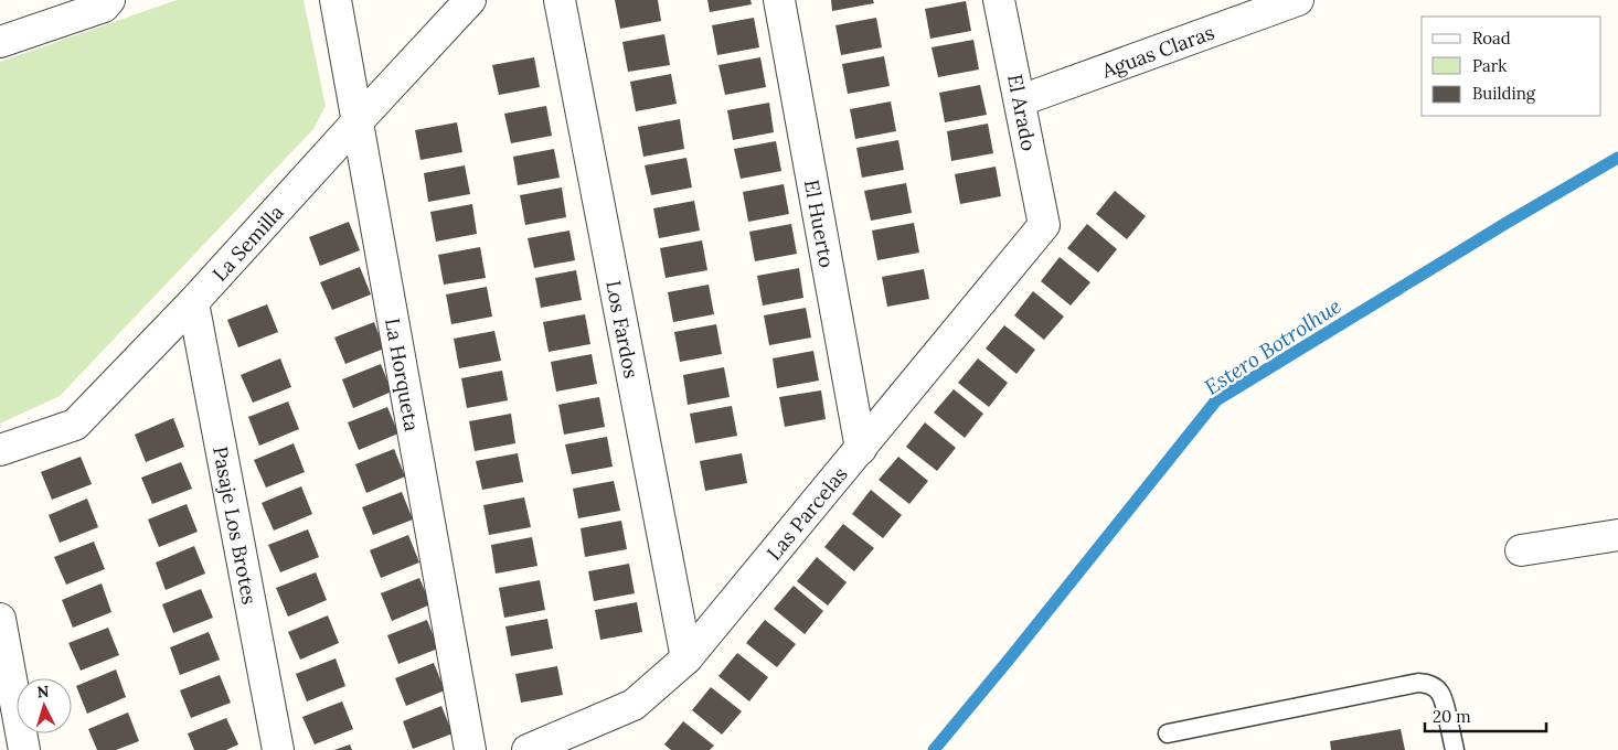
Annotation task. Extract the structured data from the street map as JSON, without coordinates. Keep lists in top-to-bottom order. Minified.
{"streets":{"street":["Aguas Claras","El Arado","El Huerto","La Semilla","Los Fardos","La Horqueta","Las Parcelas","Pasaje Los Brotes"]},"crossings":[["Aguas Claras","El Arado"],["El Arado","Las Parcelas"],["El Huerto","Las Parcelas"],["La Semilla","La Horqueta"],["La Semilla","Pasaje Los Brotes"],["Los Fardos","Las Parcelas"]],"water":["Estero Botrolhue"],"legend":["Road","Park","Building"],"scale_bar":"20 m","north":"top"}
